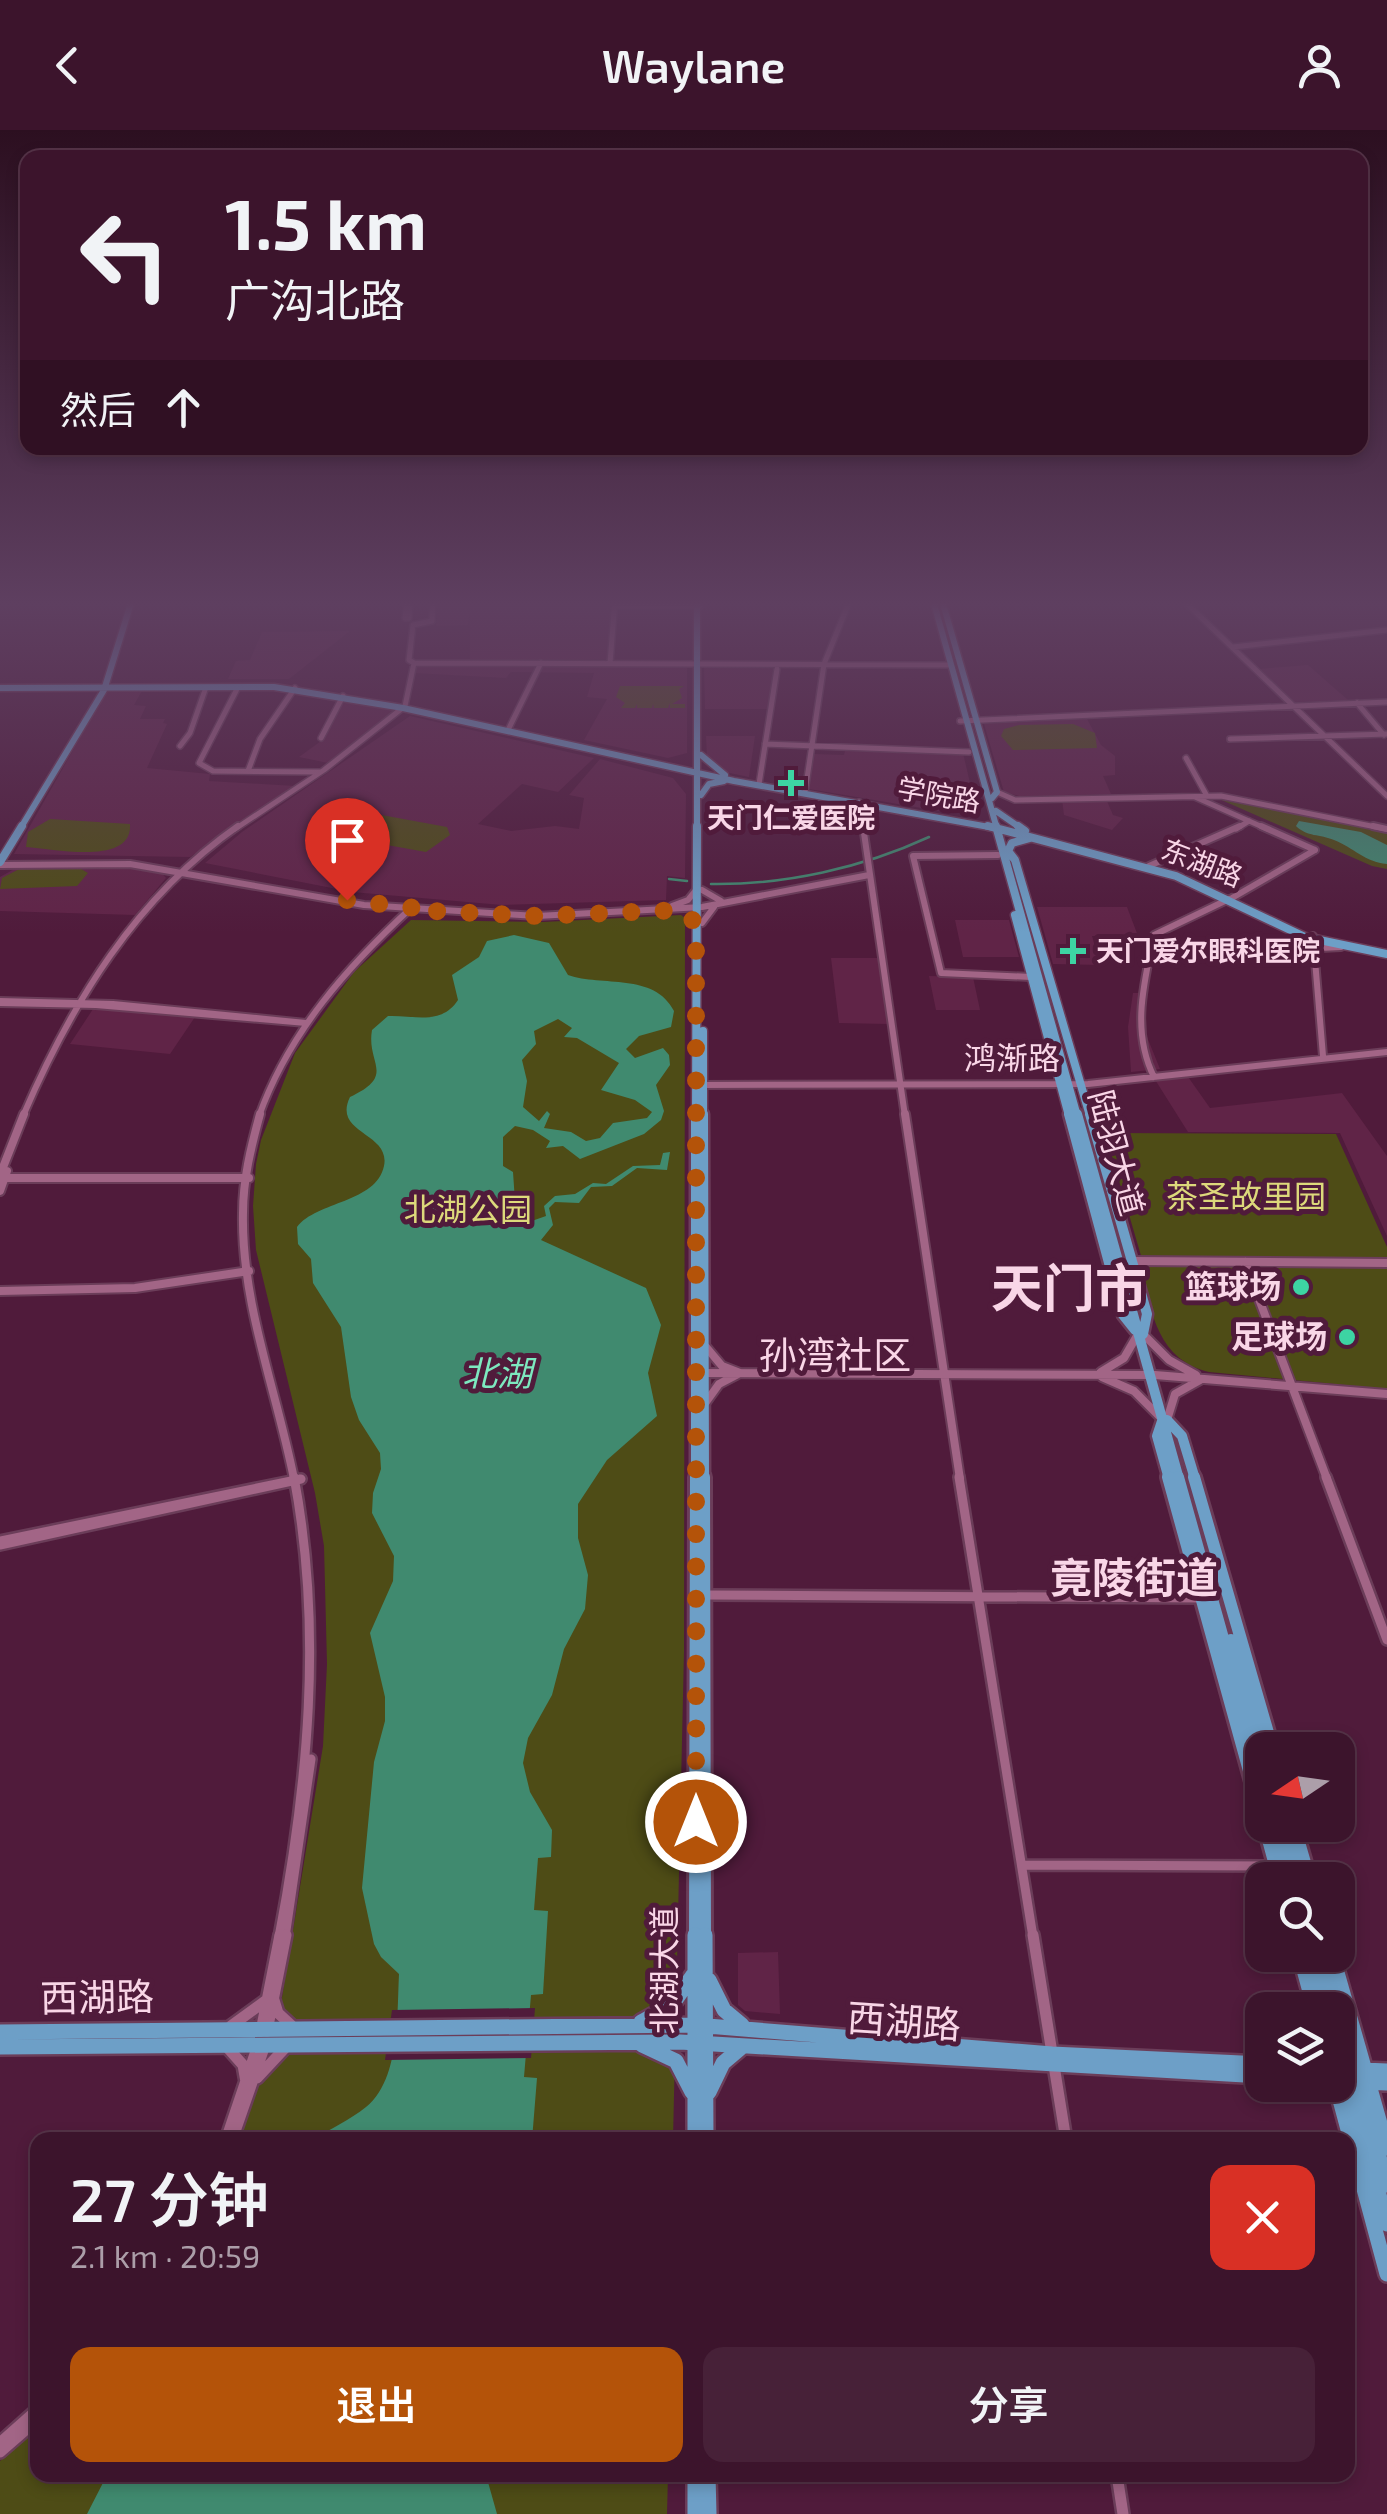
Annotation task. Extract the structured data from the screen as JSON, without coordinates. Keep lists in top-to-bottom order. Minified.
{"streets":{"main road":["学院路","东湖路","陆羽大道","北湖大道","西湖路"],"street":["鸿渐路"]},"crossings":[["学院路","东湖路"],["学院路","北湖大道"],["鸿渐路","陆羽大道"],["鸿渐路","北湖大道"],["北湖大道","西湖路"]],"districts":["天门市","孙湾社区","竟陵街道"],"water":["北湖"],"parks":["茶圣故里园","北湖公园"],"places":{"health":["天门仁爱医院","天门爱尔眼科医院"],"other":["篮球场","足球场"]},"north":"left","page":{"header":"Waylane","turn":["1.5 km","广沟北路"],"then":"然后","heading":["27 分钟","2.1 km · 20:59"],"buttons":["退出","分享"]}}
